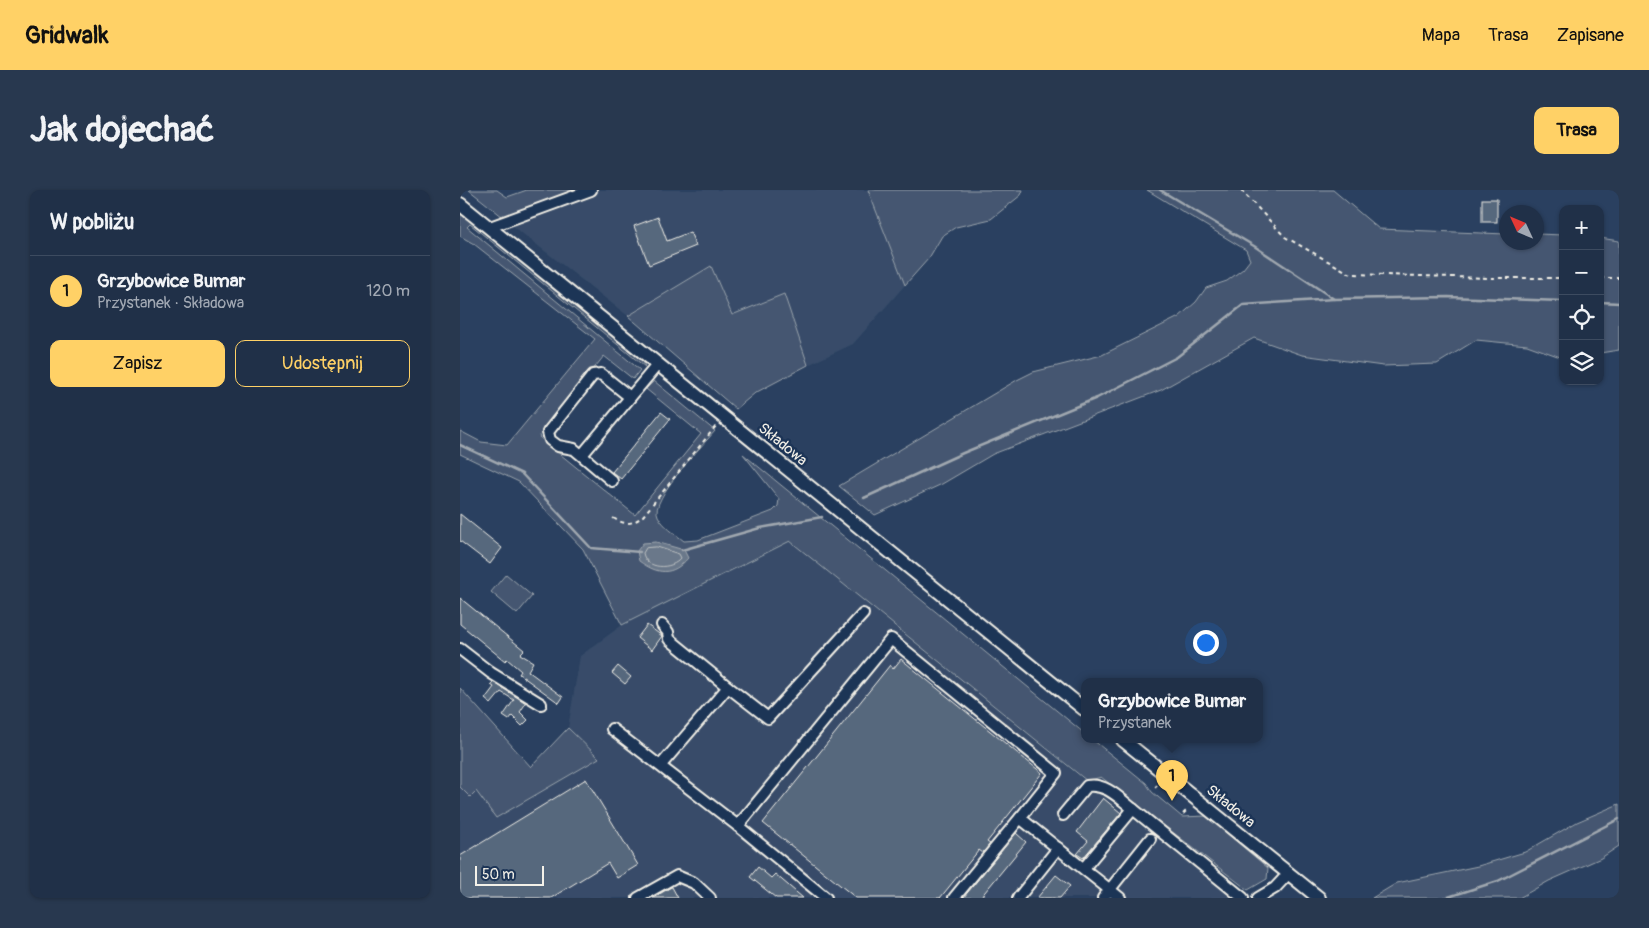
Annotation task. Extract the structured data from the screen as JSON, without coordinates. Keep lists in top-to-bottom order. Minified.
{"streets":{"main road":["Składowa"]},"scale_bar":"50 m","north":"top left","page":{"header":"Gridwalk","nav":["Mapa","Trasa","Zapisane"],"buttons":["Trasa",["Zapisz","Udostępnij"]],"title":"Jak dojechać","heading":"W pobliżu","map_buttons":["+","−"],"list":[{"mark":"1","name":"Grzybowice Bumar","note":"Przystanek · Składowa","value":"120 m"}],"popup":["Grzybowice Bumar","Przystanek"],"pins":"1","scale":"50 m"}}
